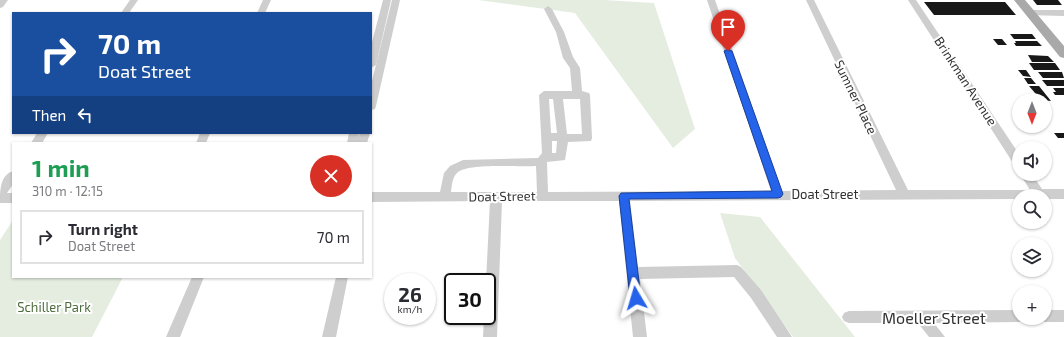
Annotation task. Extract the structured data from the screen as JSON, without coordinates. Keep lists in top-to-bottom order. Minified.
{"streets":{"street":["Brinkman Avenue","Sumner Place","Doat Street","Moeller Street"]},"crossings":[["Sumner Place","Doat Street"]],"parks":["Schiller Park"],"north":"bottom","page":{"turn":["70 m","Doat Street"],"map_buttons":"+","then":"Then","heading":["1 min","310 m · 12:15"],"list":[{"name":"Turn right","note":"Doat Street","value":"70 m"}],"speed":"26 km/h","limit":"30"}}
